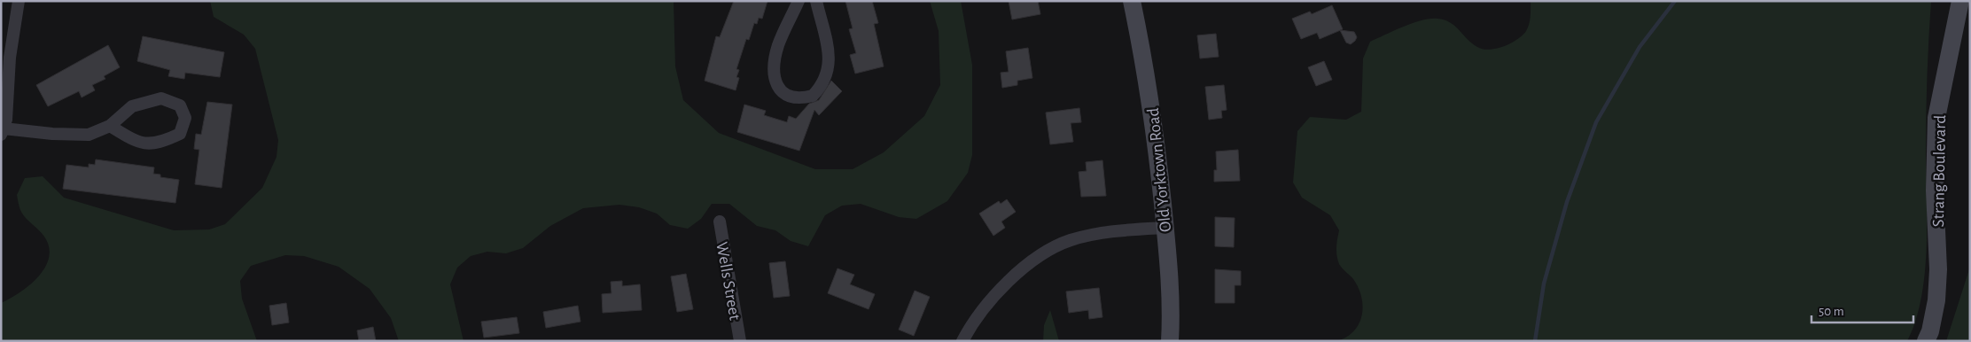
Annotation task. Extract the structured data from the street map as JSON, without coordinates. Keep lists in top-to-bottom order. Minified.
{"streets":{"main road":["Old Yorktown Road","Strang Boulevard"],"street":["Wells Street"]},"scale_bar":"50 m"}
